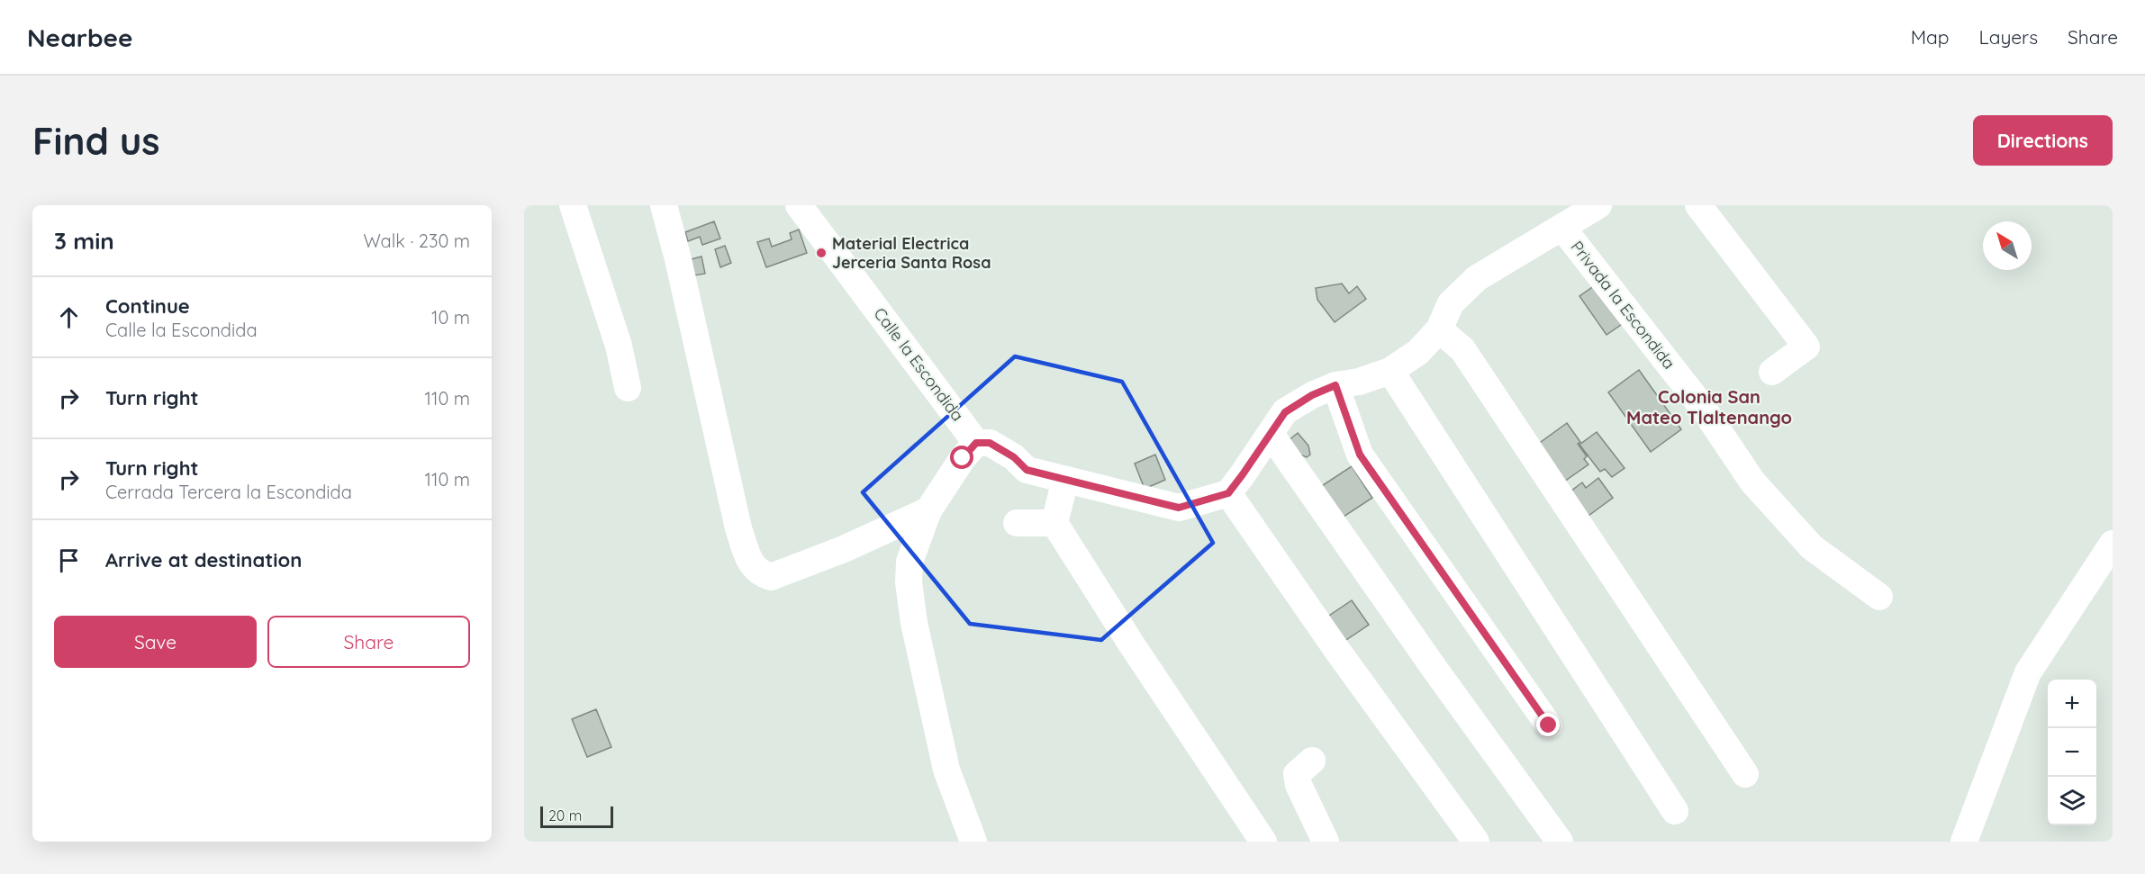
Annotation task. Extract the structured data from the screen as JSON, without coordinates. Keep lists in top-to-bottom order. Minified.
{"streets":{"street":["Privada la Escondida","Calle la Escondida"]},"districts":["Colonia San Mateo Tlaltenango"],"places":["Material Electrica Jerceria Santa Rosa"],"scale_bar":"20 m","north":"top left","page":{"header":"Nearbee","nav":["Map","Layers","Share"],"buttons":["Directions",["Save","Share"]],"title":"Find us","heading":["3 min","Walk · 230 m"],"list":[["Continue","Calle la Escondida","10 m"],["Turn right","110 m"],["Turn right","Cerrada Tercera la Escondida","110 m"],"Arrive at destination"],"map_buttons":["+","−"],"scale":"20 m"}}
